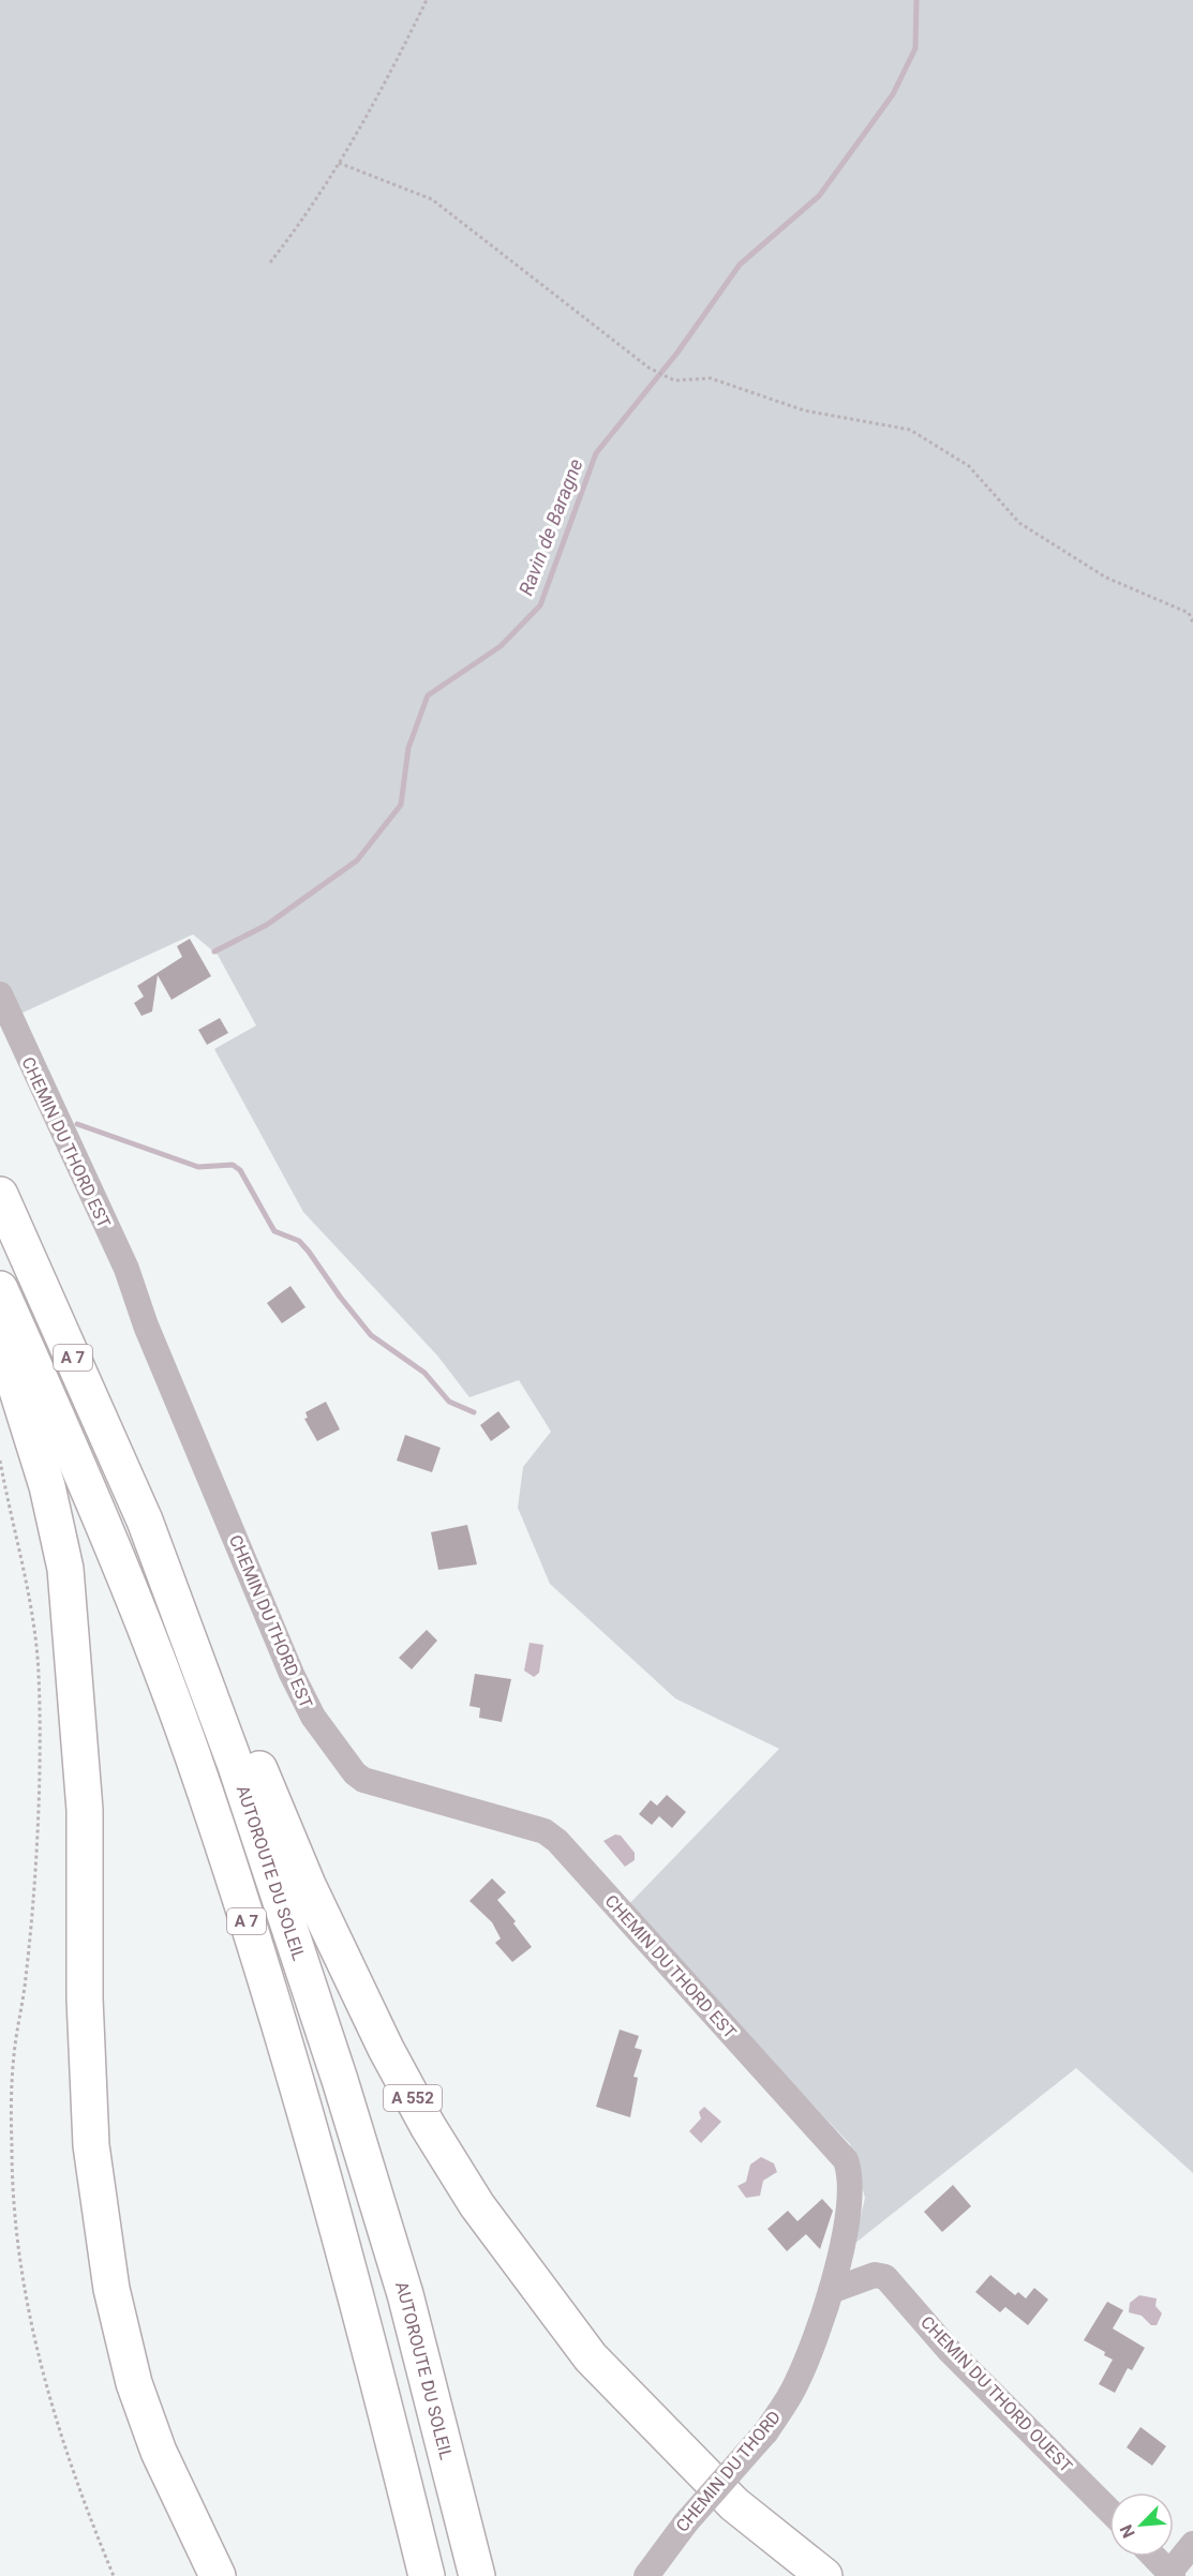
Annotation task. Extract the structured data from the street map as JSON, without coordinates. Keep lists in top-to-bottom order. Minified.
{"streets":{"highway":["A 7","AUTOROUTE DU SOLEIL","A 552"],"street":["CHEMIN DU THORD EST","CHEMIN DU THORD OUEST","CHEMIN DU THORD"]},"crossings":[["CHEMIN DU THORD EST","CHEMIN DU THORD OUEST"],["CHEMIN DU THORD EST","CHEMIN DU THORD"],["AUTOROUTE DU SOLEIL","A 552"],["CHEMIN DU THORD OUEST","CHEMIN DU THORD"]],"water":["Ravin de Baragne"],"north":"bottom left"}
